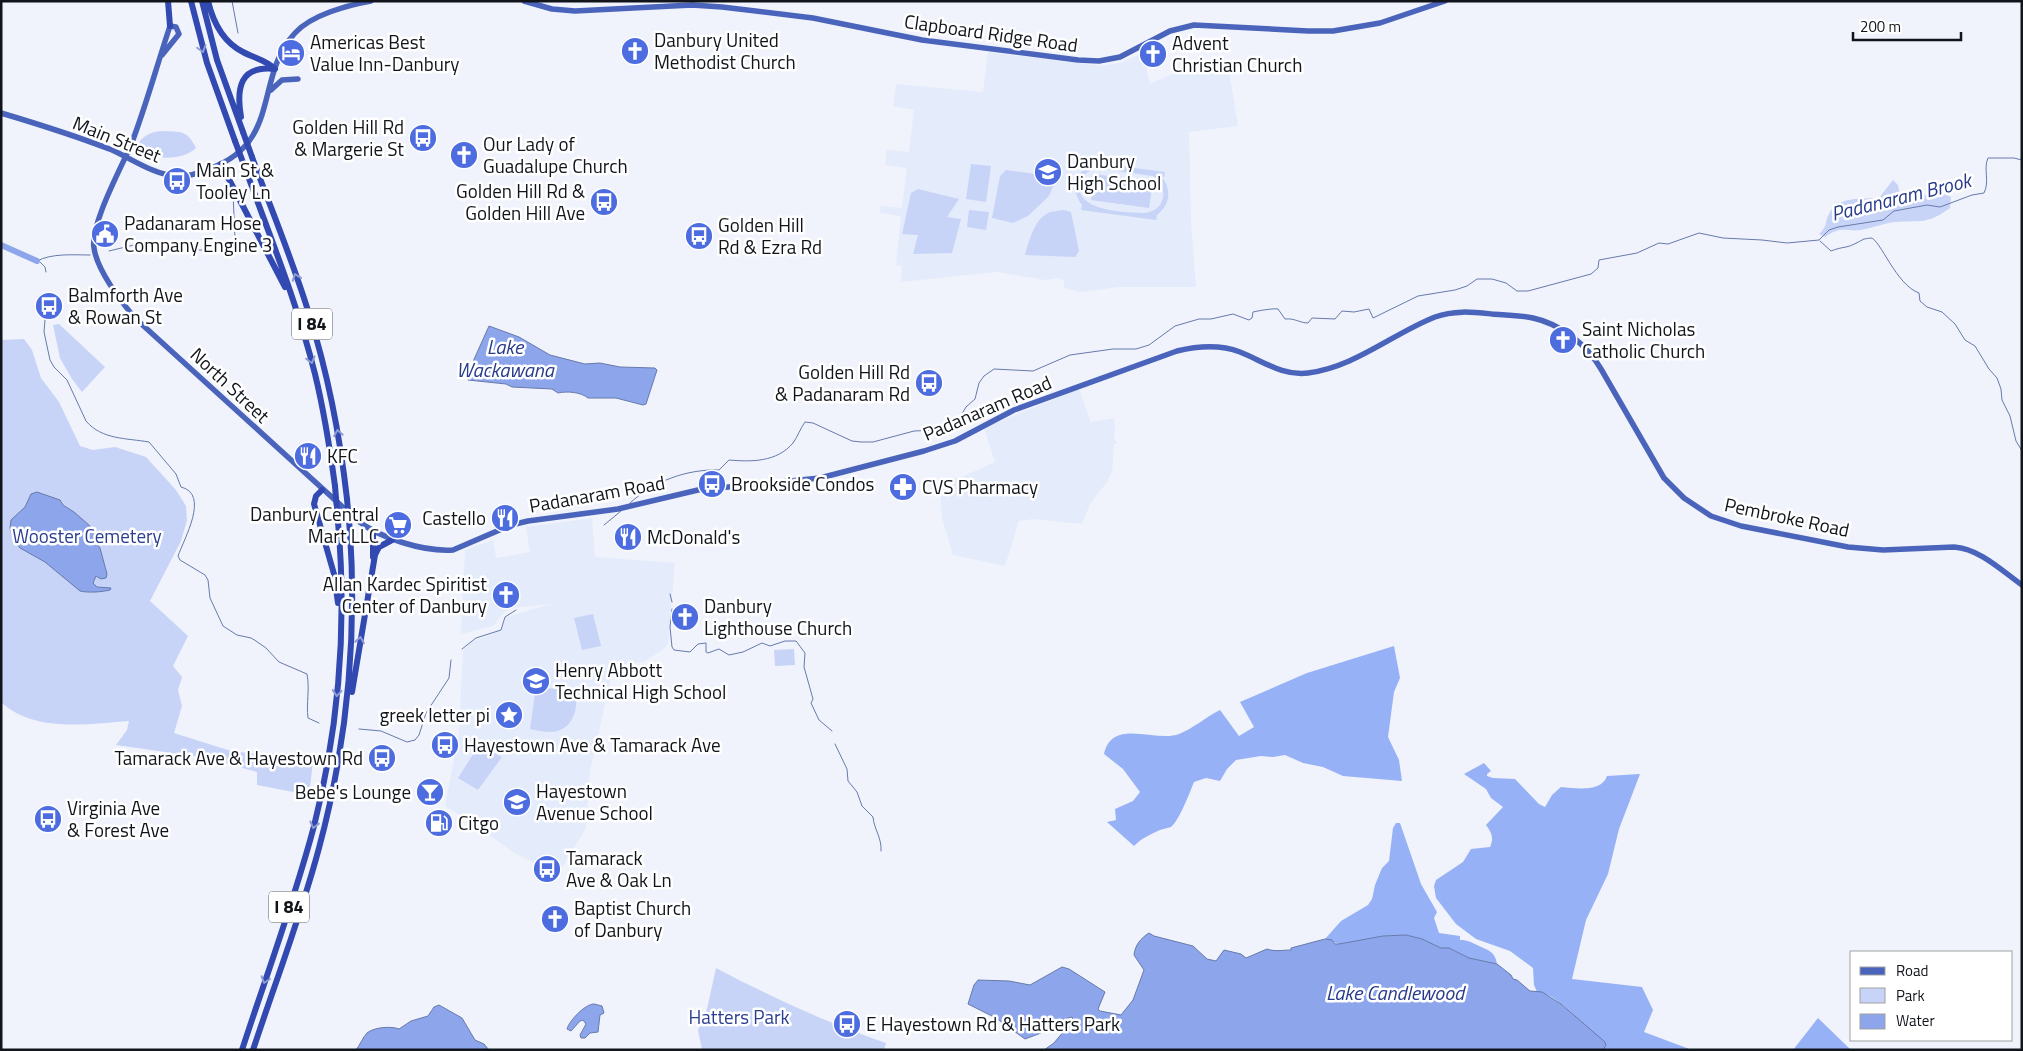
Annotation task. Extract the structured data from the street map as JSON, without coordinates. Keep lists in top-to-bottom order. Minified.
{"streets":{"highway":["I 84"],"main road":["Clapboard Ridge Road","Main Street","North Street","Padanaram Road","Pembroke Road"]},"crossings":[["Main Street","North Street"],["North Street","Padanaram Road"],["Padanaram Road","Pembroke Road"]],"water":["Padanaram Brook","Lake Wackawana","Lake Candlewood"],"parks":["Wooster Cemetery","Hatters Park"],"places":{"church":["Danbury United Methodist Church","Advent Christian Church","Our Lady of Guadalupe Church","Saint Nicholas Catholic Church","Allan Kardec Spiritist Center of Danbury","Danbury Lighthouse Church","Baptist Church of Danbury"],"hotel":["Americas Best Value Inn-Danbury"],"bus stop":["Golden Hill Rd & Margerie St","Main St & Tooley Ln","Golden Hill Rd & Golden Hill Ave","Golden Hill Rd & Ezra Rd","Balmforth Ave & Rowan St","Golden Hill Rd & Padanaram Rd","Brookside Condos","Hayestown Ave & Tamarack Ave","Tamarack Ave & Hayestown Rd","Virginia Ave & Forest Ave","Tamarack Ave & Oak Ln","E Hayestown Rd & Hatters Park"],"school or university":["Danbury High School","Henry Abbott Technical High School","Hayestown Avenue School"],"public building":["Padanaram Hose Company Engine 3"],"restaurant":["KFC","Castello","McDonald's"],"pharmacy":["CVS Pharmacy"],"supermarket":["Danbury Central Mart LLC"],"place":["greek letter pi"],"bar":["Bebe's Lounge"],"fuel station":["Citgo"]},"legend":["Road","Park","Water"],"scale_bar":"200 m"}
